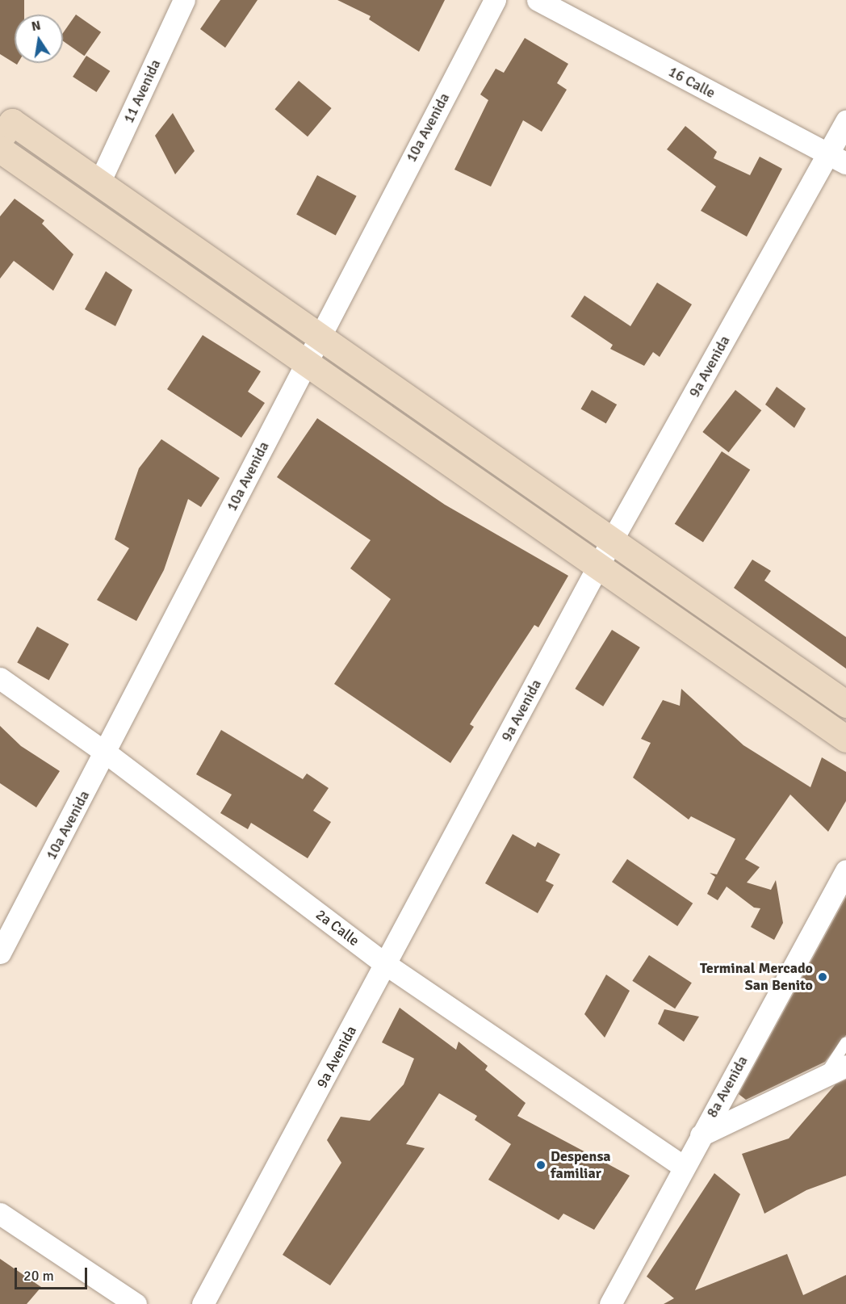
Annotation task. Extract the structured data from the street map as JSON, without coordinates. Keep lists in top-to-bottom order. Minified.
{"streets":{"street":["16 Calle","11 Avenida","10a Avenida","9a Avenida","2a Calle","8a Avenida"]},"crossings":[["16 Calle","9a Avenida"],["10a Avenida","2a Calle"],["9a Avenida","2a Calle"],["2a Calle","8a Avenida"]],"places":["Terminal Mercado San Benito","Despensa familiar"],"scale_bar":"20 m","north":"top"}
